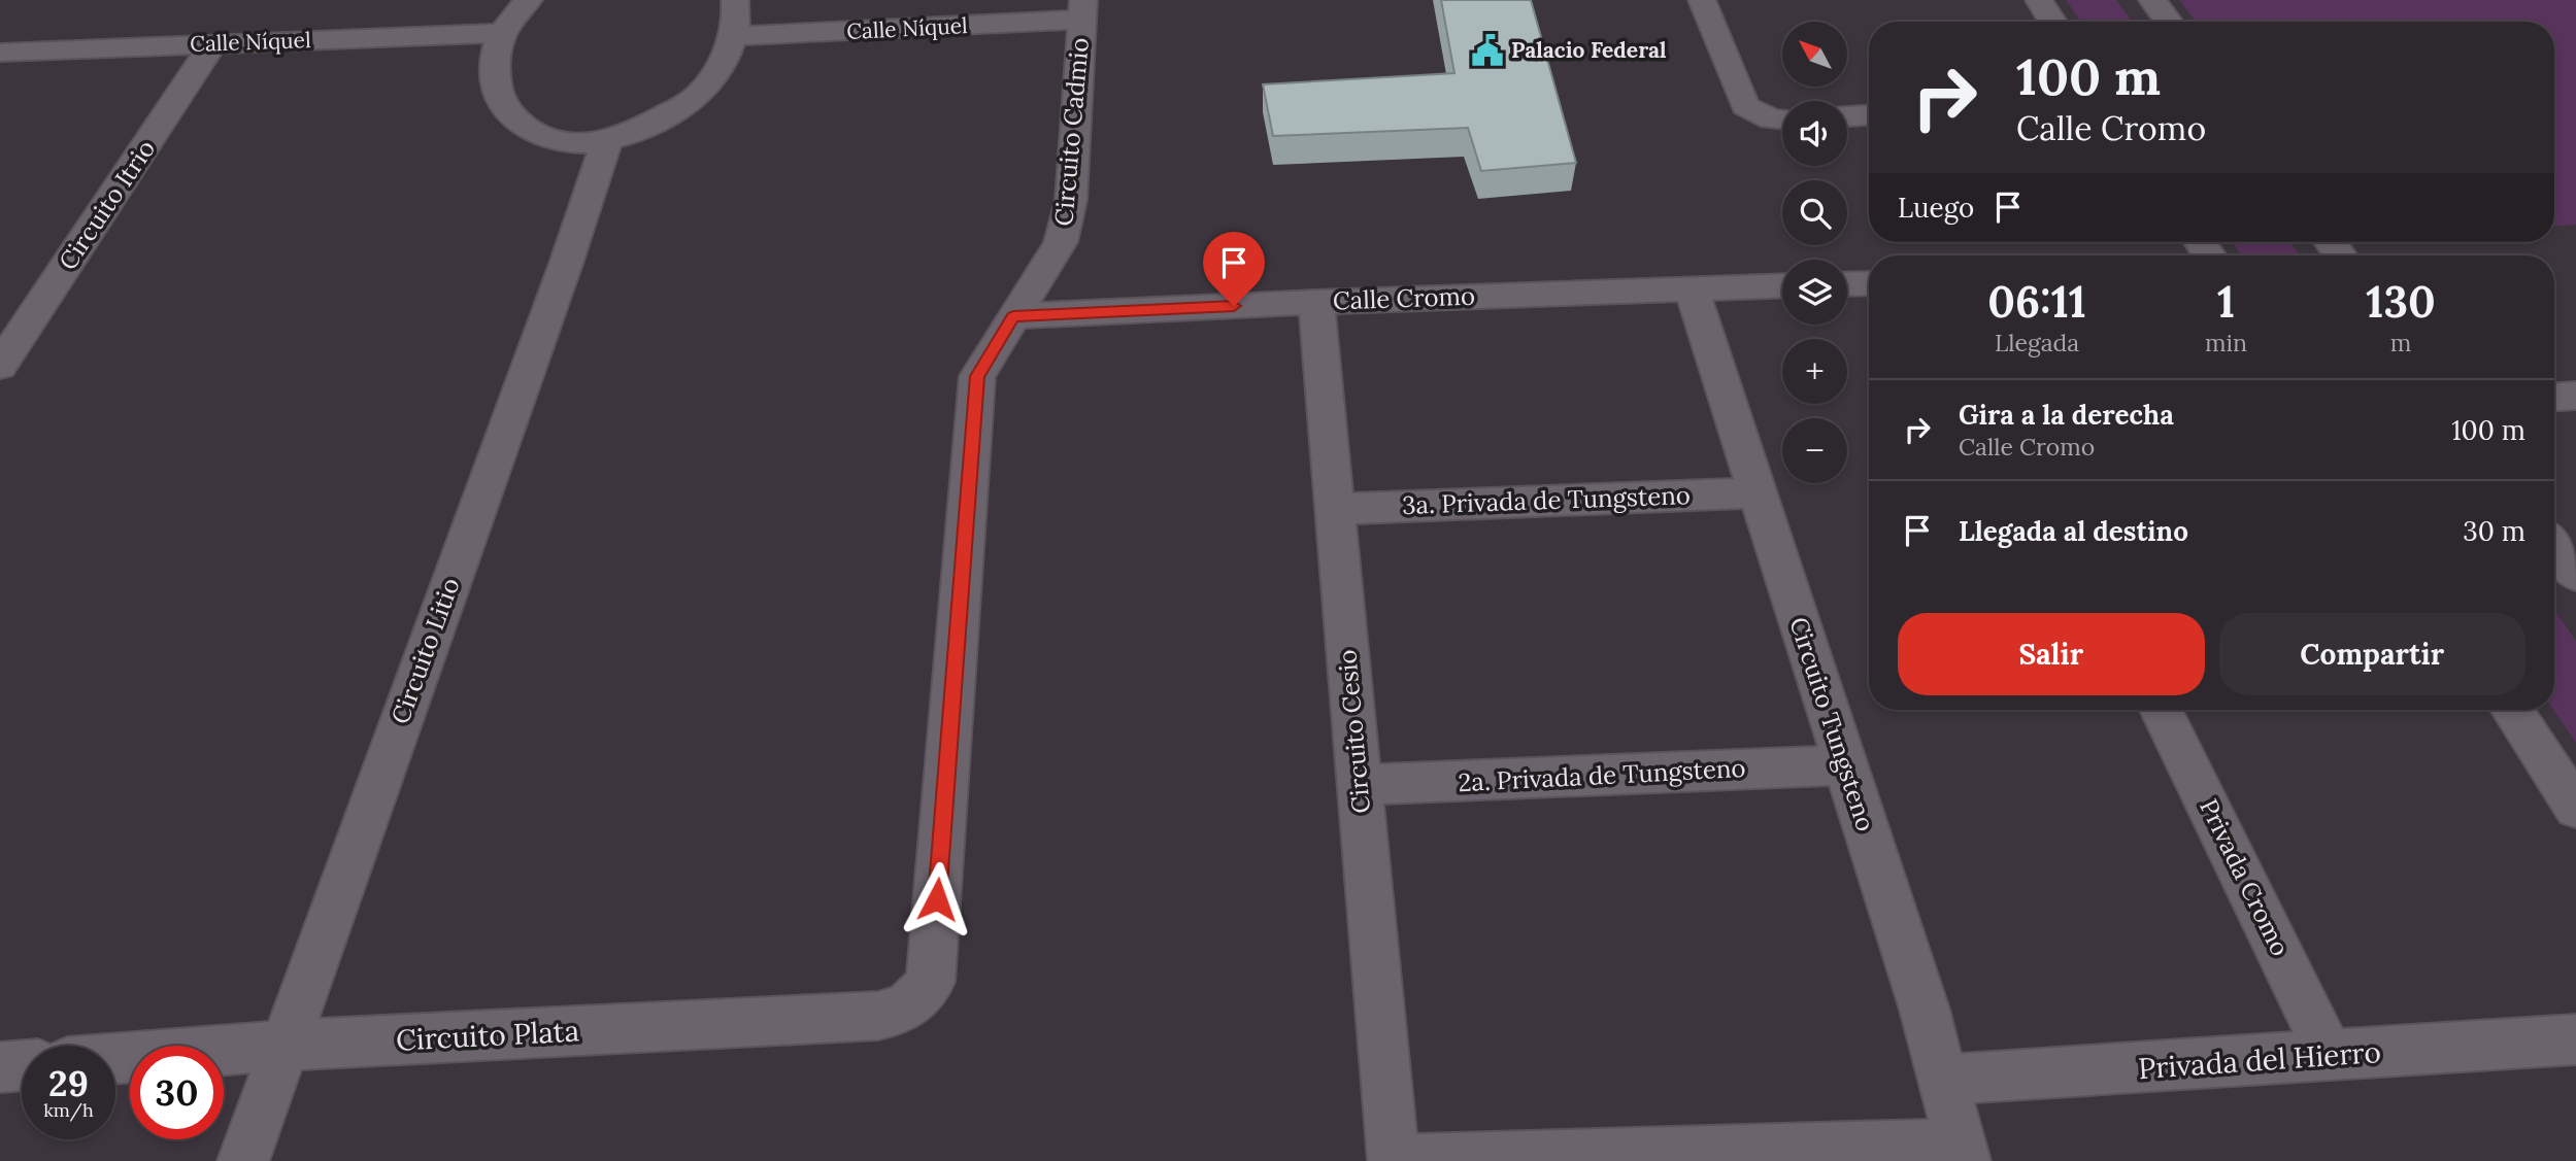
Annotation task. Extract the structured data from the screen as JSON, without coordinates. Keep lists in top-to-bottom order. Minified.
{"streets":{"street":["Calle Níquel","Circuito Cadmio","Circuito Itrio","Calle Cromo","3a. Privada de Tungsteno","Circuito Litio","Circuito Tungsteno","Circuito Cesio","2a. Privada de Tungsteno","Privada Cromo","Circuito Plata","Privada del Hierro"]},"crossings":[["Calle Níquel","Circuito Cadmio"],["Calle Níquel","Circuito Itrio"],["Circuito Cadmio","Calle Cromo"],["Circuito Cadmio","Circuito Plata"],["Calle Cromo","Circuito Tungsteno"],["Calle Cromo","Circuito Cesio"],["3a. Privada de Tungsteno","Circuito Tungsteno"],["3a. Privada de Tungsteno","Circuito Cesio"],["Circuito Litio","Circuito Plata"],["Circuito Tungsteno","2a. Privada de Tungsteno"],["Circuito Tungsteno","Privada del Hierro"],["Circuito Cesio","2a. Privada de Tungsteno"],["Privada Cromo","Privada del Hierro"]],"places":{"public building":["Palacio Federal"]},"north":"top left","page":{"map_buttons":["+","−"],"turn":["100 m","Calle Cromo"],"then":"Luego","eta":["06:11","Llegada","1","min","130","m"],"list":[{"name":"Gira a la derecha","note":"Calle Cromo","value":"100 m"},{"name":"Llegada al destino","value":"30 m"}],"buttons":["Salir","Compartir"],"speed":"29 km/h","limit":"30"}}
